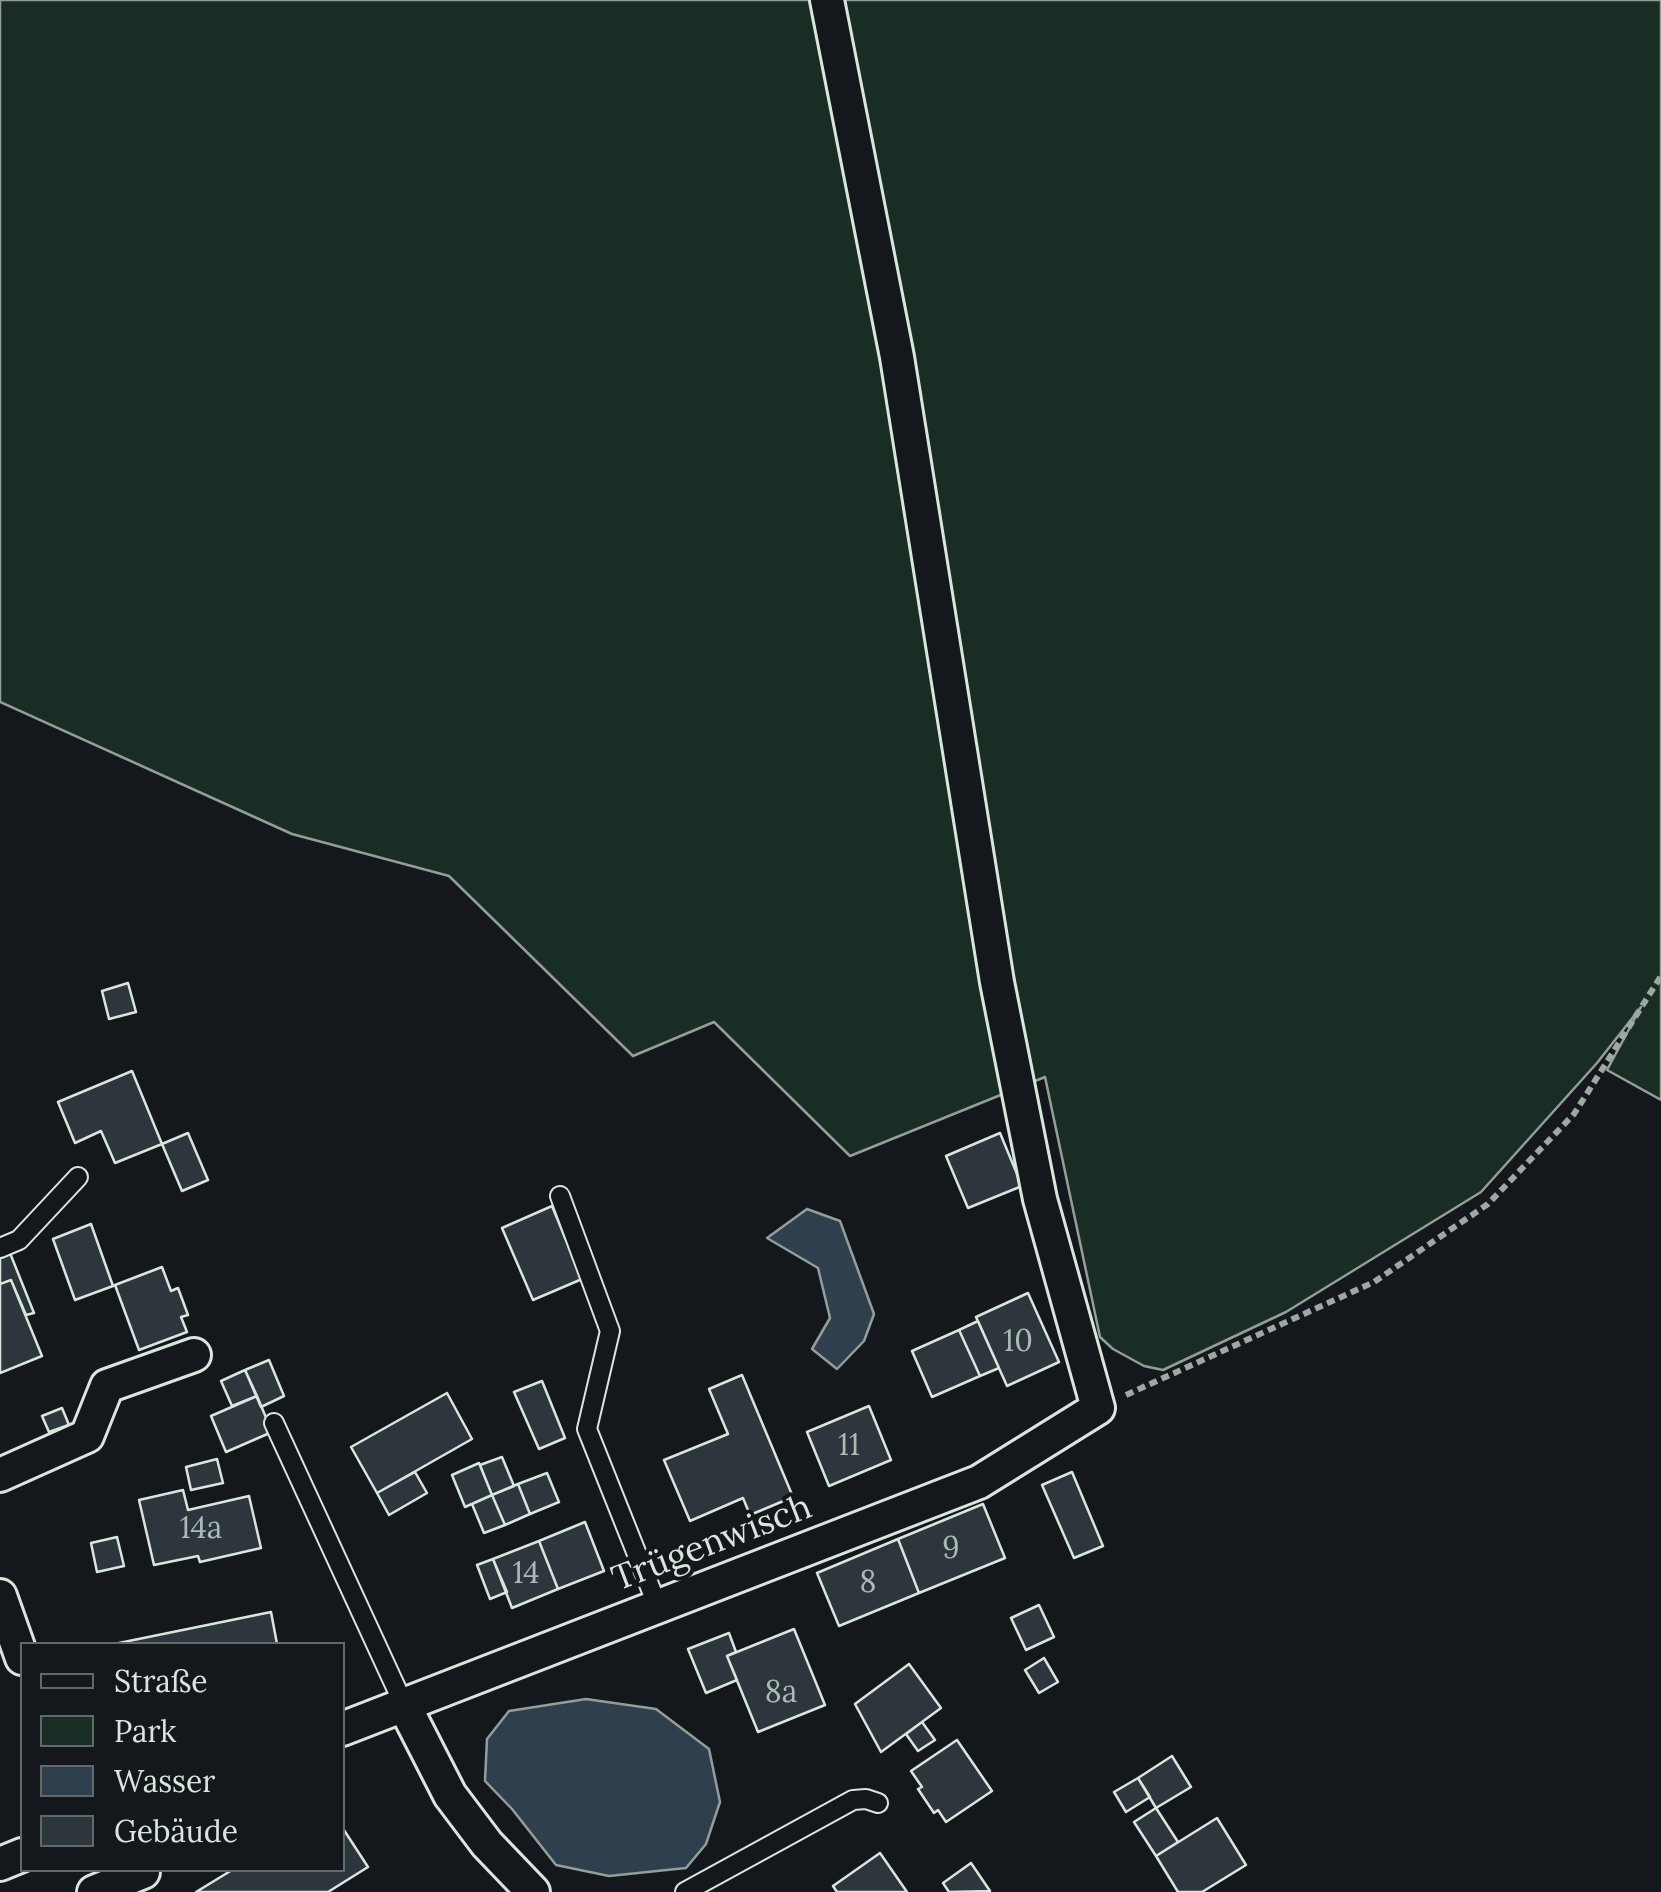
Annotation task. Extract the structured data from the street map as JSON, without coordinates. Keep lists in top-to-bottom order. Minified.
{"streets":{"street":["Trügenwisch"]},"house_numbers":["10","11","14a","9","14","8","8a"],"legend":["Straße","Park","Wasser","Gebäude"]}
